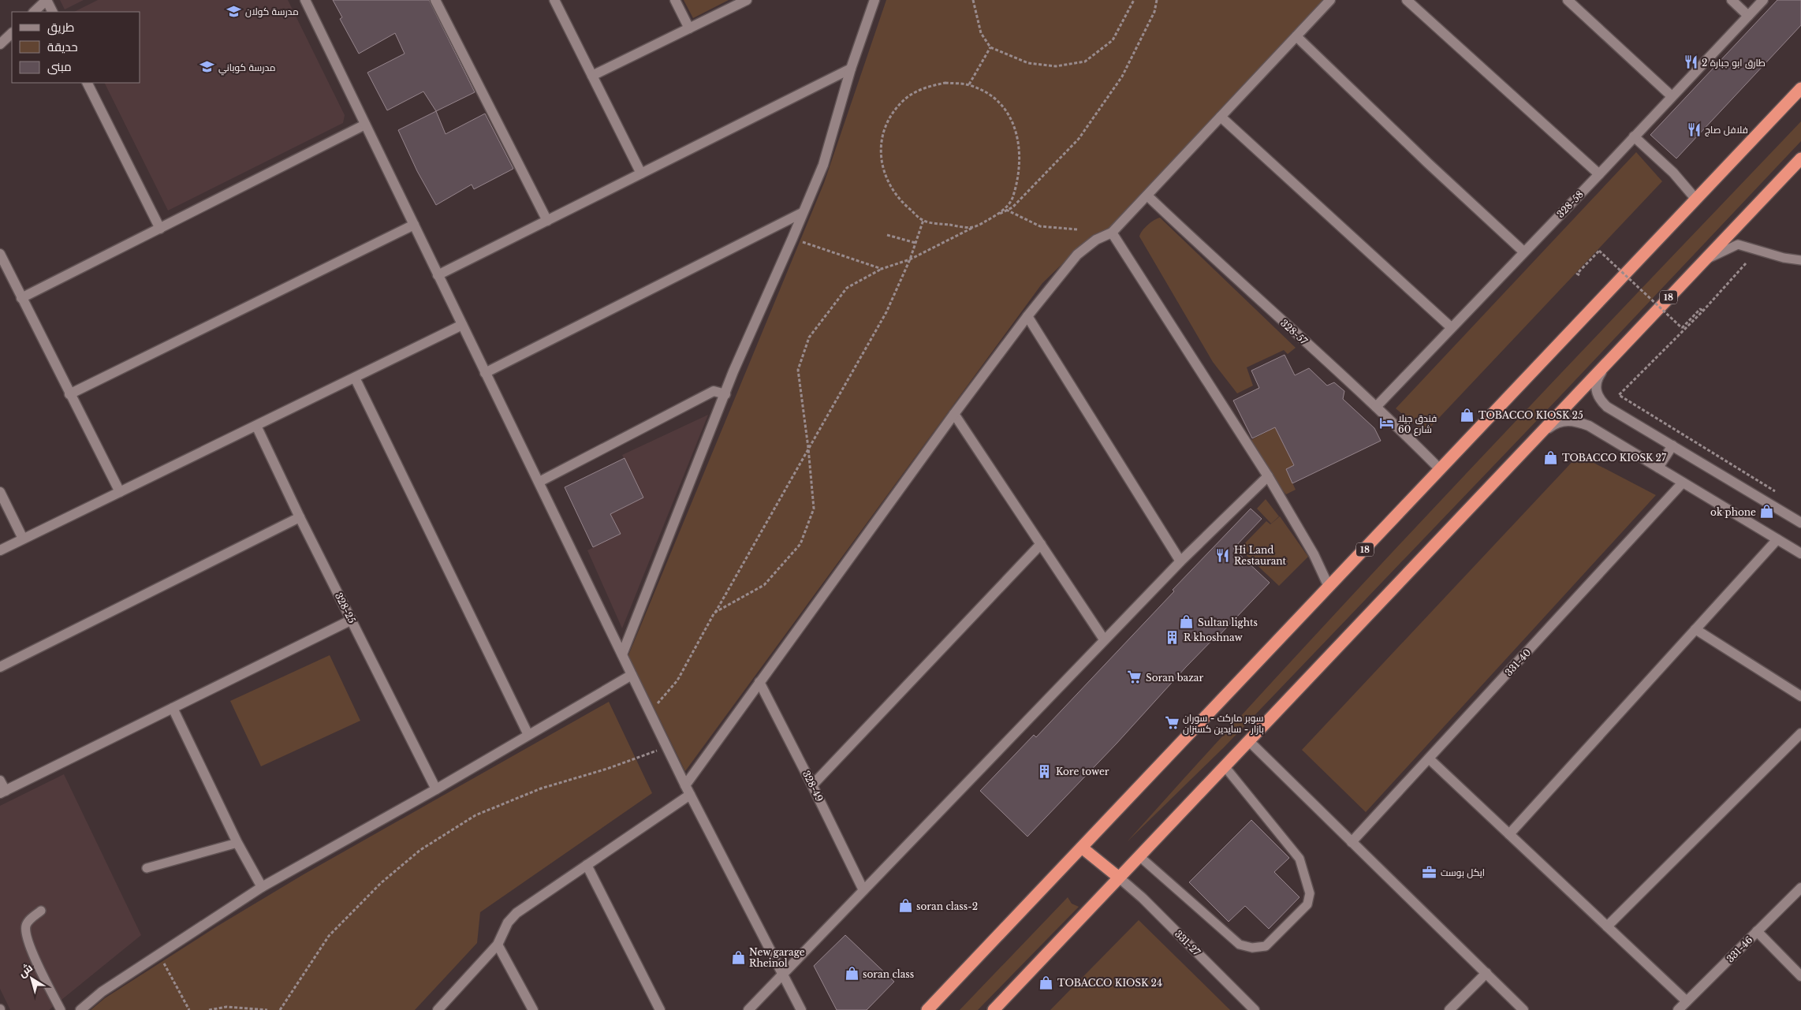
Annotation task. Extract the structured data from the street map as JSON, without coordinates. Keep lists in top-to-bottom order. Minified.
{"streets":{"highway":["18"],"street":["328-58","328-57","328-25","331-40","328-49","331-27","331-46"]},"crossings":[["328-58","328-57"],["18","328-57"],["18","331-27"]],"places":{"school or university":["مدرسة كولان","مدرسة كوباني"],"restaurant":["طارق ابو جبارة 2","فلافل صاج","Hi Land Restaurant"],"shop":["TOBACCO KIOSK 25","TOBACCO KIOSK 27","ok phone","Sultan lights","soran class-2","New garage Rheinol","soran class","TOBACCO KIOSK 24"],"hotel":["فندق جيلا شارع 60"],"building":["R khoshnaw","Kore tower"],"supermarket":["Soran bazar","سوبر ماركت - سوران بازار - سايدين كسنزان"],"office":["ايكل بوست"]},"legend":["طريق","حديقة","مبنى"],"north":"top left"}
